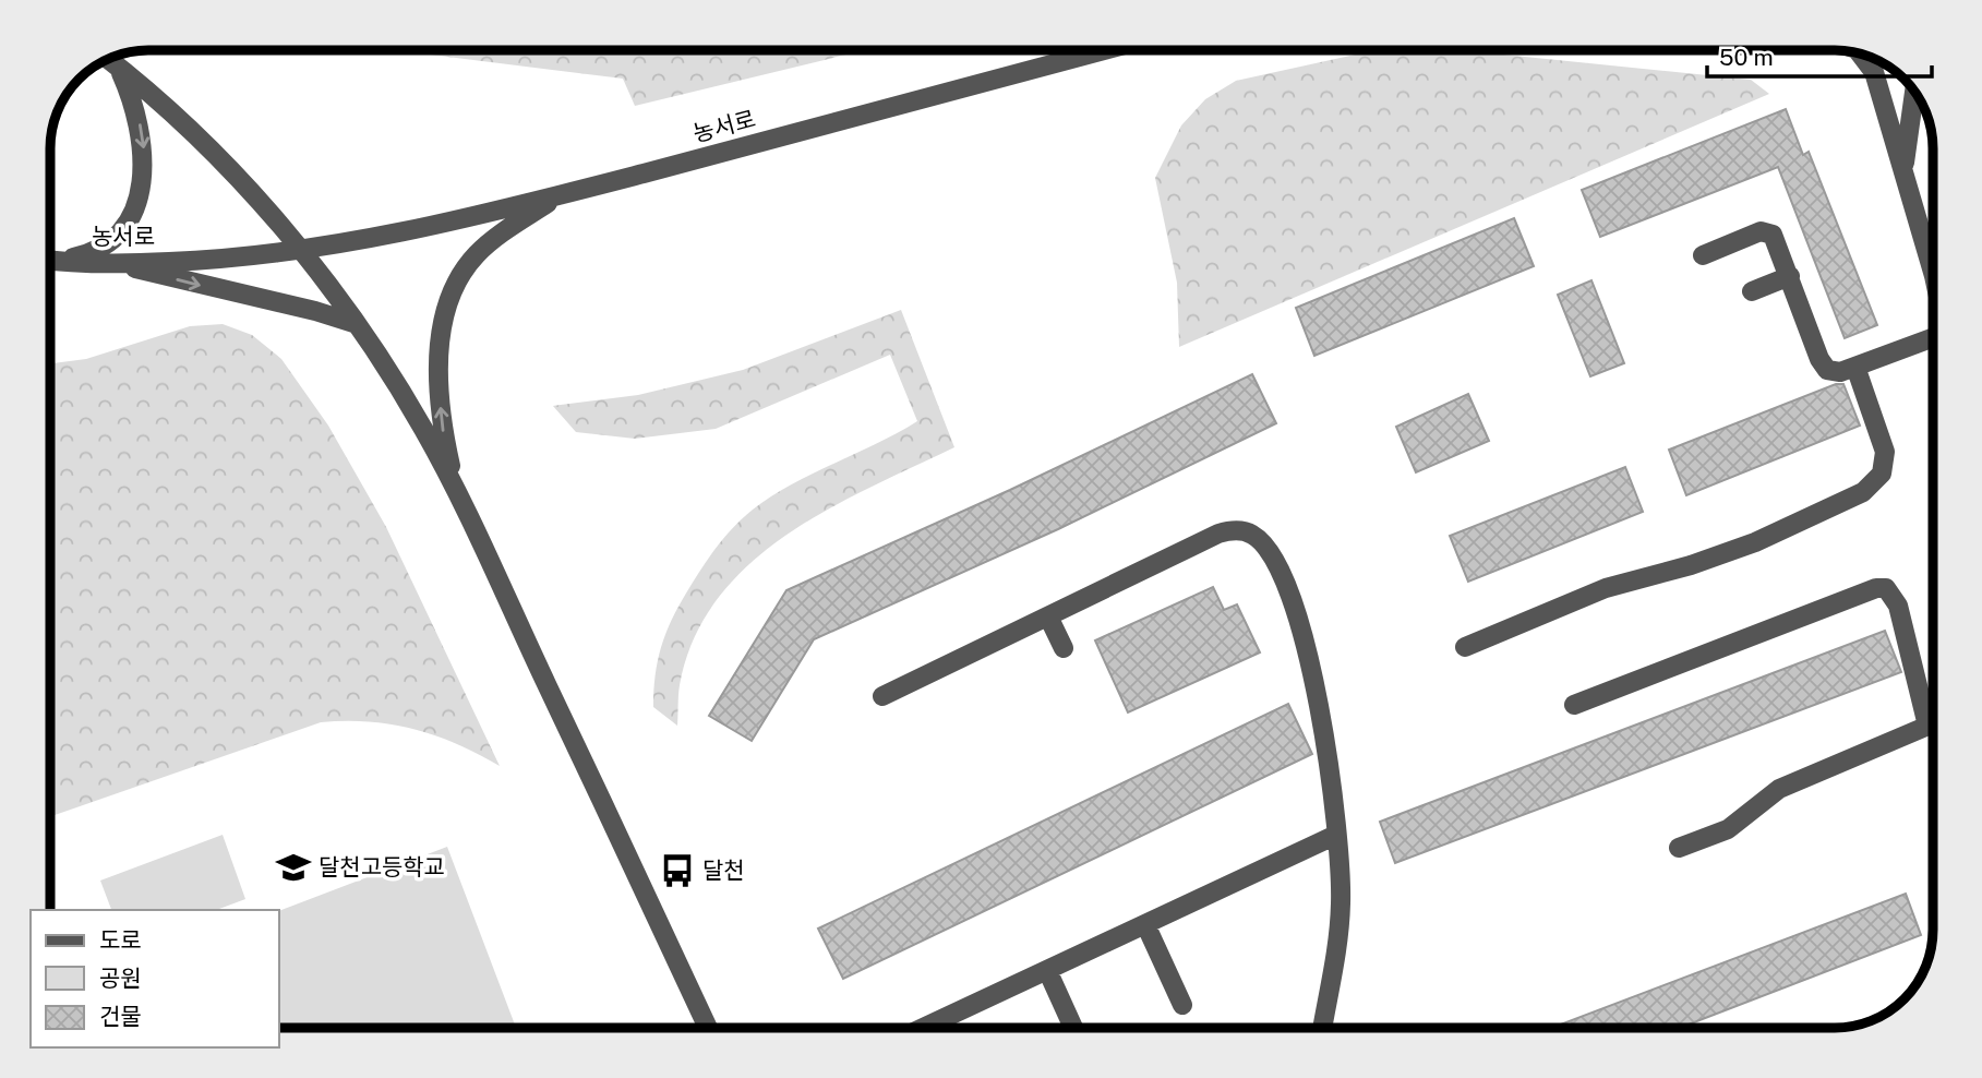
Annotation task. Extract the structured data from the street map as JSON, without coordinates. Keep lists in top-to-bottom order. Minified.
{"streets":{"street":["농서로"]},"places":{"school or university":["달천고등학교"],"bus stop":["달천"]},"legend":["도로","공원","건물"],"scale_bar":"50 m"}
